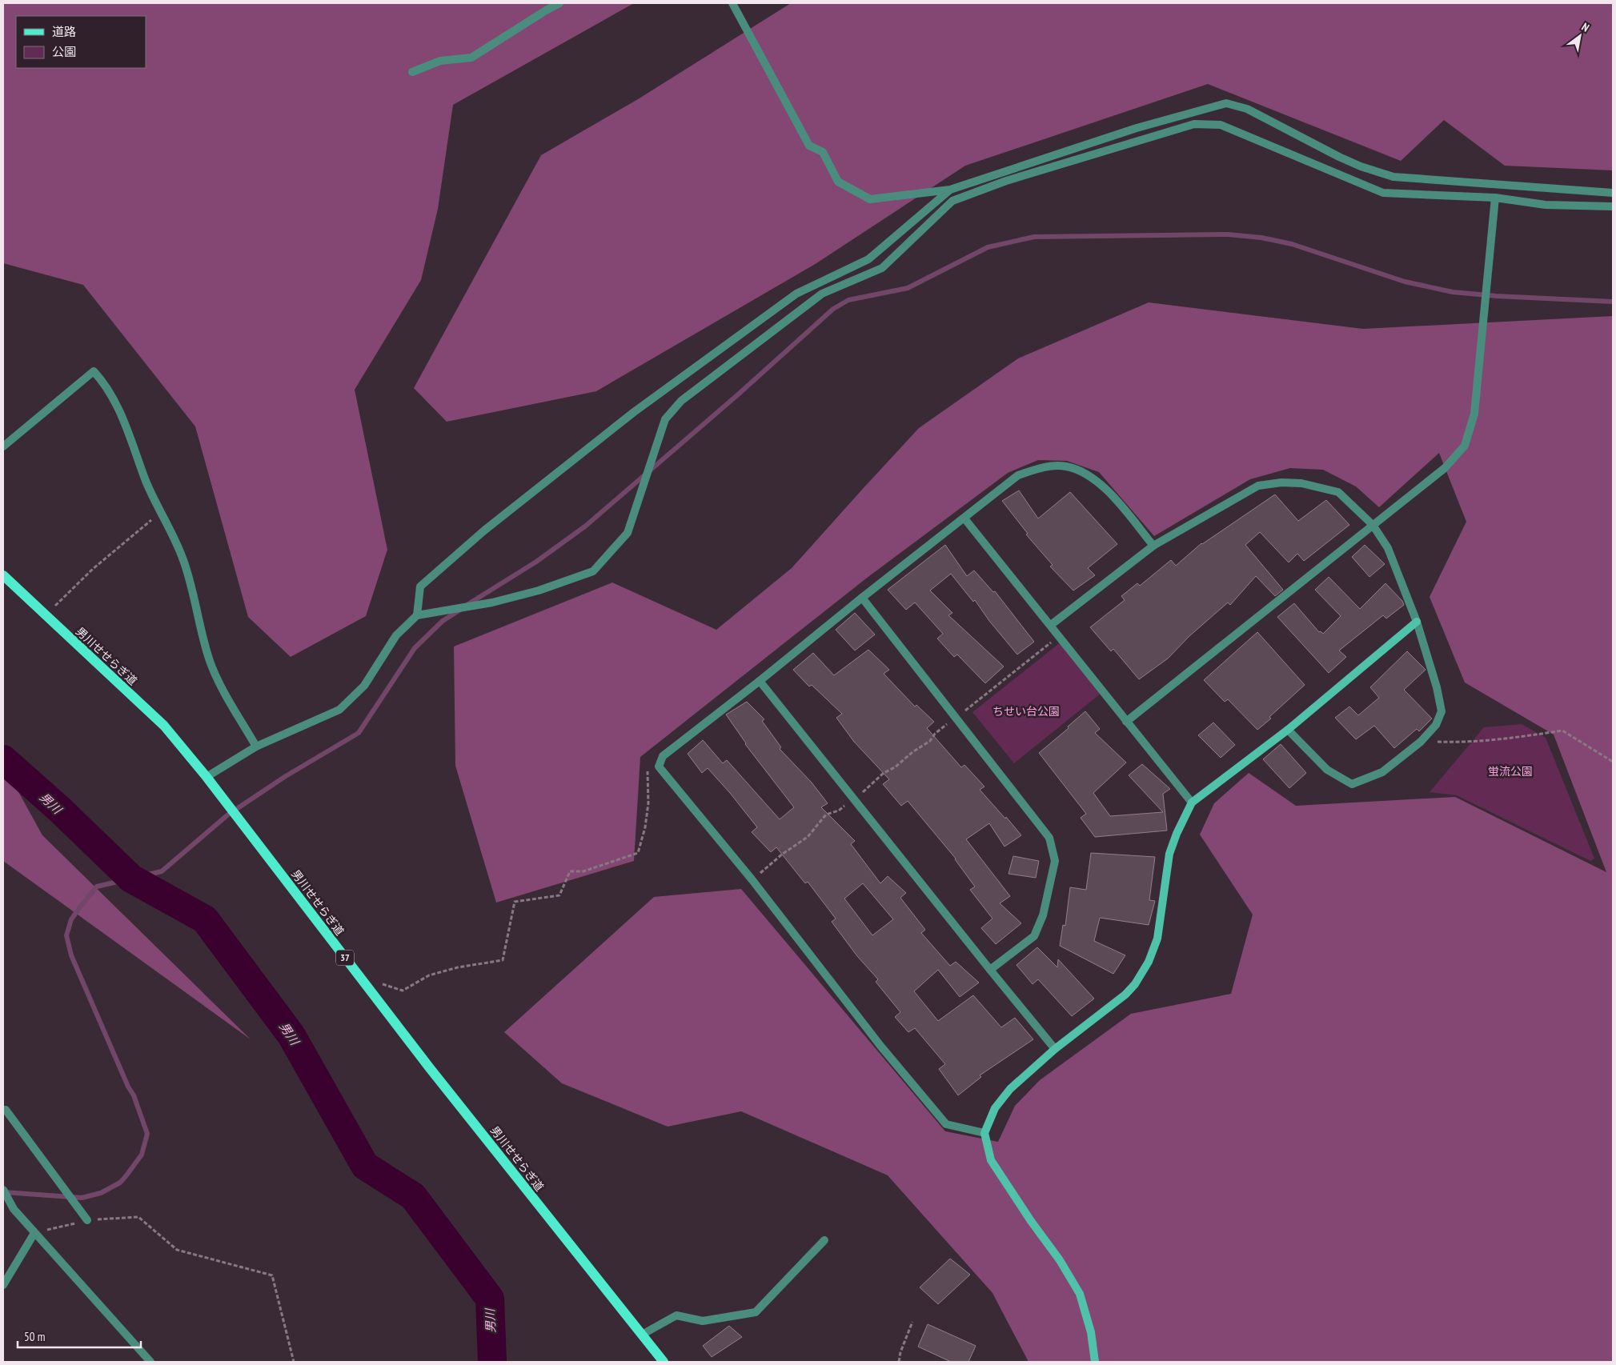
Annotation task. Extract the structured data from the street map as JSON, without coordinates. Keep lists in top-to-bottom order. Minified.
{"streets":{"main road":["男川せせらぎ道","37"]},"water":["男川"],"parks":["ちせい台公園","蛍流公園"],"legend":["道路","公園"],"scale_bar":"50 m","north":"top right"}
